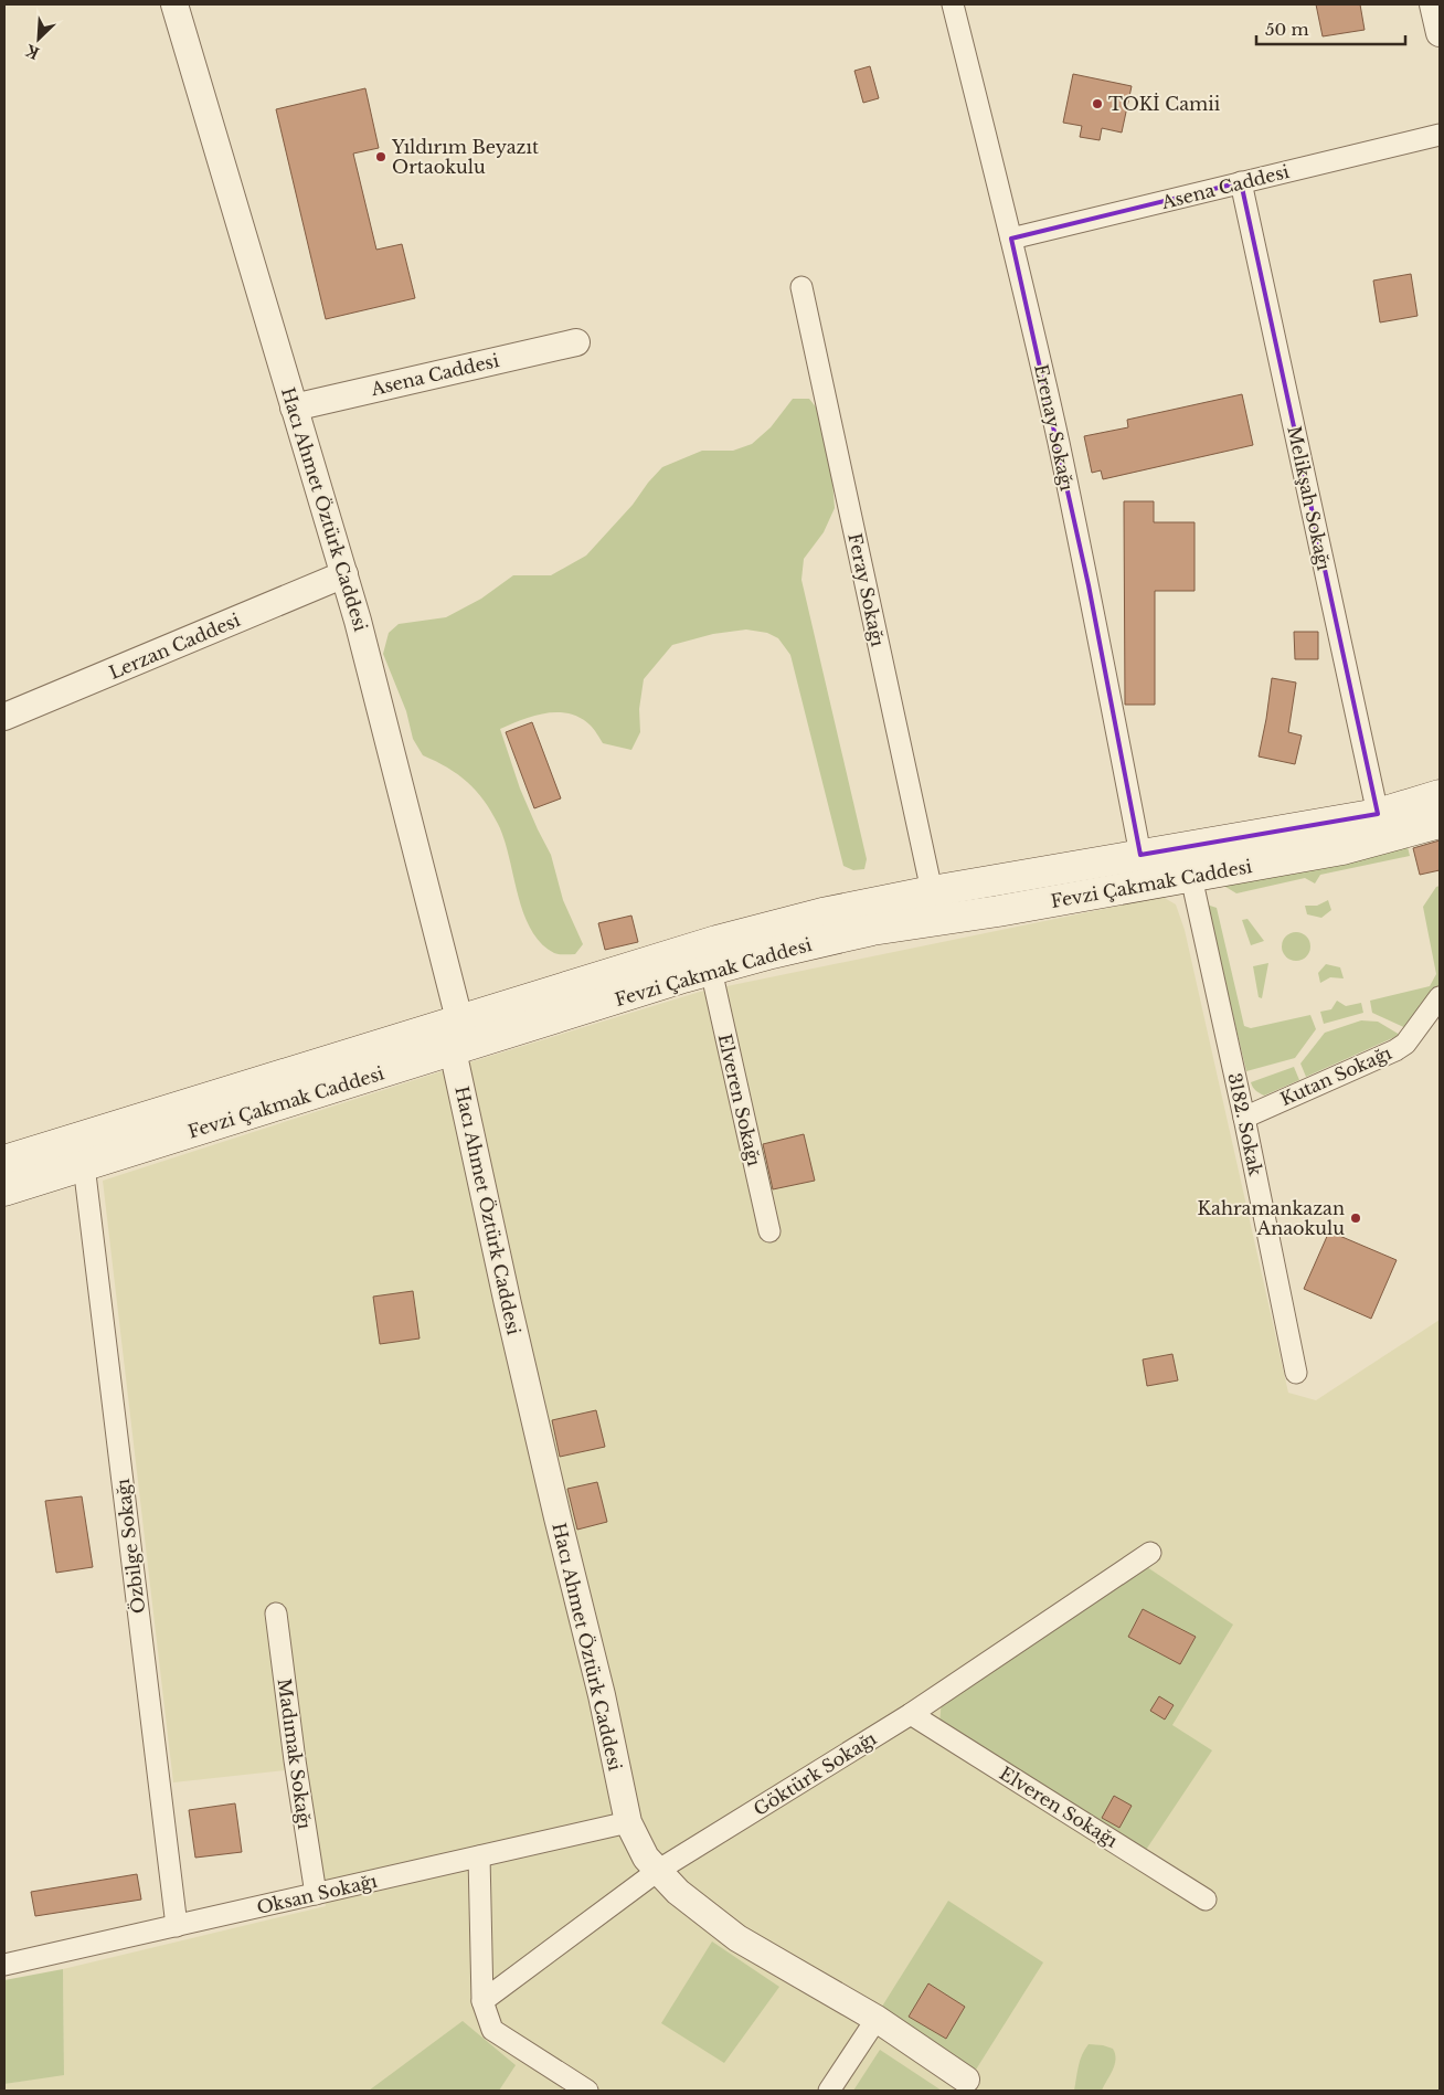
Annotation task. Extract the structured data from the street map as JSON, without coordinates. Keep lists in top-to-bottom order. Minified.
{"streets":{"main road":["Fevzi Çakmak Caddesi"],"street":["Asena Caddesi","Erenay Sokağı","Melikşah Sokağı","Hacı Ahmet Öztürk Caddesi","Feray Sokağı","Lerzan Caddesi","Kutan Sokağı","Elveren Sokağı","3182. Sokak","Özbilge Sokağı","Madımak Sokağı","Göktürk Sokağı","Oksan Sokağı"]},"crossings":[["Asena Caddesi","Erenay Sokağı"],["Asena Caddesi","Melikşah Sokağı"],["Asena Caddesi","Hacı Ahmet Öztürk Caddesi"],["Erenay Sokağı","Fevzi Çakmak Caddesi"],["Melikşah Sokağı","Fevzi Çakmak Caddesi"],["Hacı Ahmet Öztürk Caddesi","Lerzan Caddesi"],["Hacı Ahmet Öztürk Caddesi","Fevzi Çakmak Caddesi"],["Hacı Ahmet Öztürk Caddesi","Göktürk Sokağı"],["Hacı Ahmet Öztürk Caddesi","Oksan Sokağı"],["Feray Sokağı","Fevzi Çakmak Caddesi"],["Fevzi Çakmak Caddesi","Elveren Sokağı"],["Fevzi Çakmak Caddesi","3182. Sokak"],["Fevzi Çakmak Caddesi","Özbilge Sokağı"],["Kutan Sokağı","3182. Sokak"],["Elveren Sokağı","Göktürk Sokağı"],["Özbilge Sokağı","Oksan Sokağı"],["Madımak Sokağı","Oksan Sokağı"]],"places":["TOKİ Camii","Yıldırım Beyazıt Ortaokulu","Kahramankazan Anaokulu"],"scale_bar":"50 m","north":"bottom left"}
